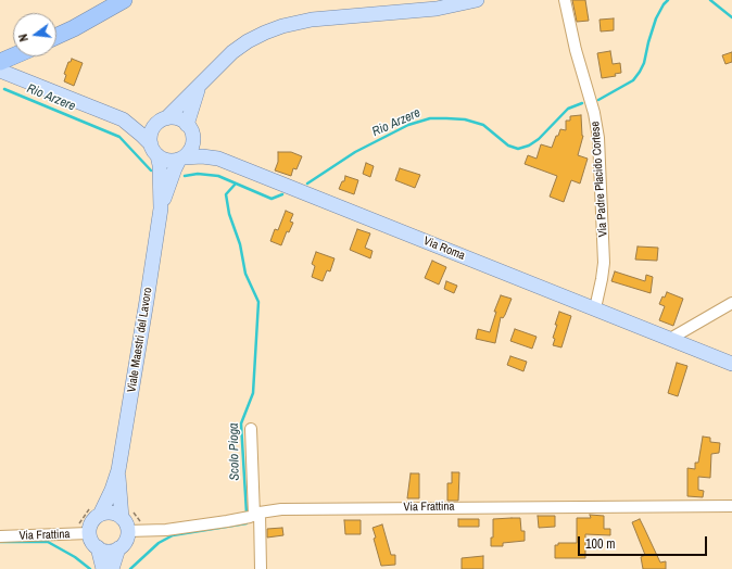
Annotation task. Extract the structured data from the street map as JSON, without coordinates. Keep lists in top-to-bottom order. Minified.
{"streets":{"main road":["Via Roma","Viale Maestri del Lavoro"],"street":["Via Padre Placido Cortese","Via Frattina"]},"crossings":[["Via Padre Placido Cortese","Via Roma"],["Via Roma","Viale Maestri del Lavoro"],["Viale Maestri del Lavoro","Via Frattina"]],"water":["Rio Arzere","Scolo Pioga"],"scale_bar":"100 m","north":"left"}
